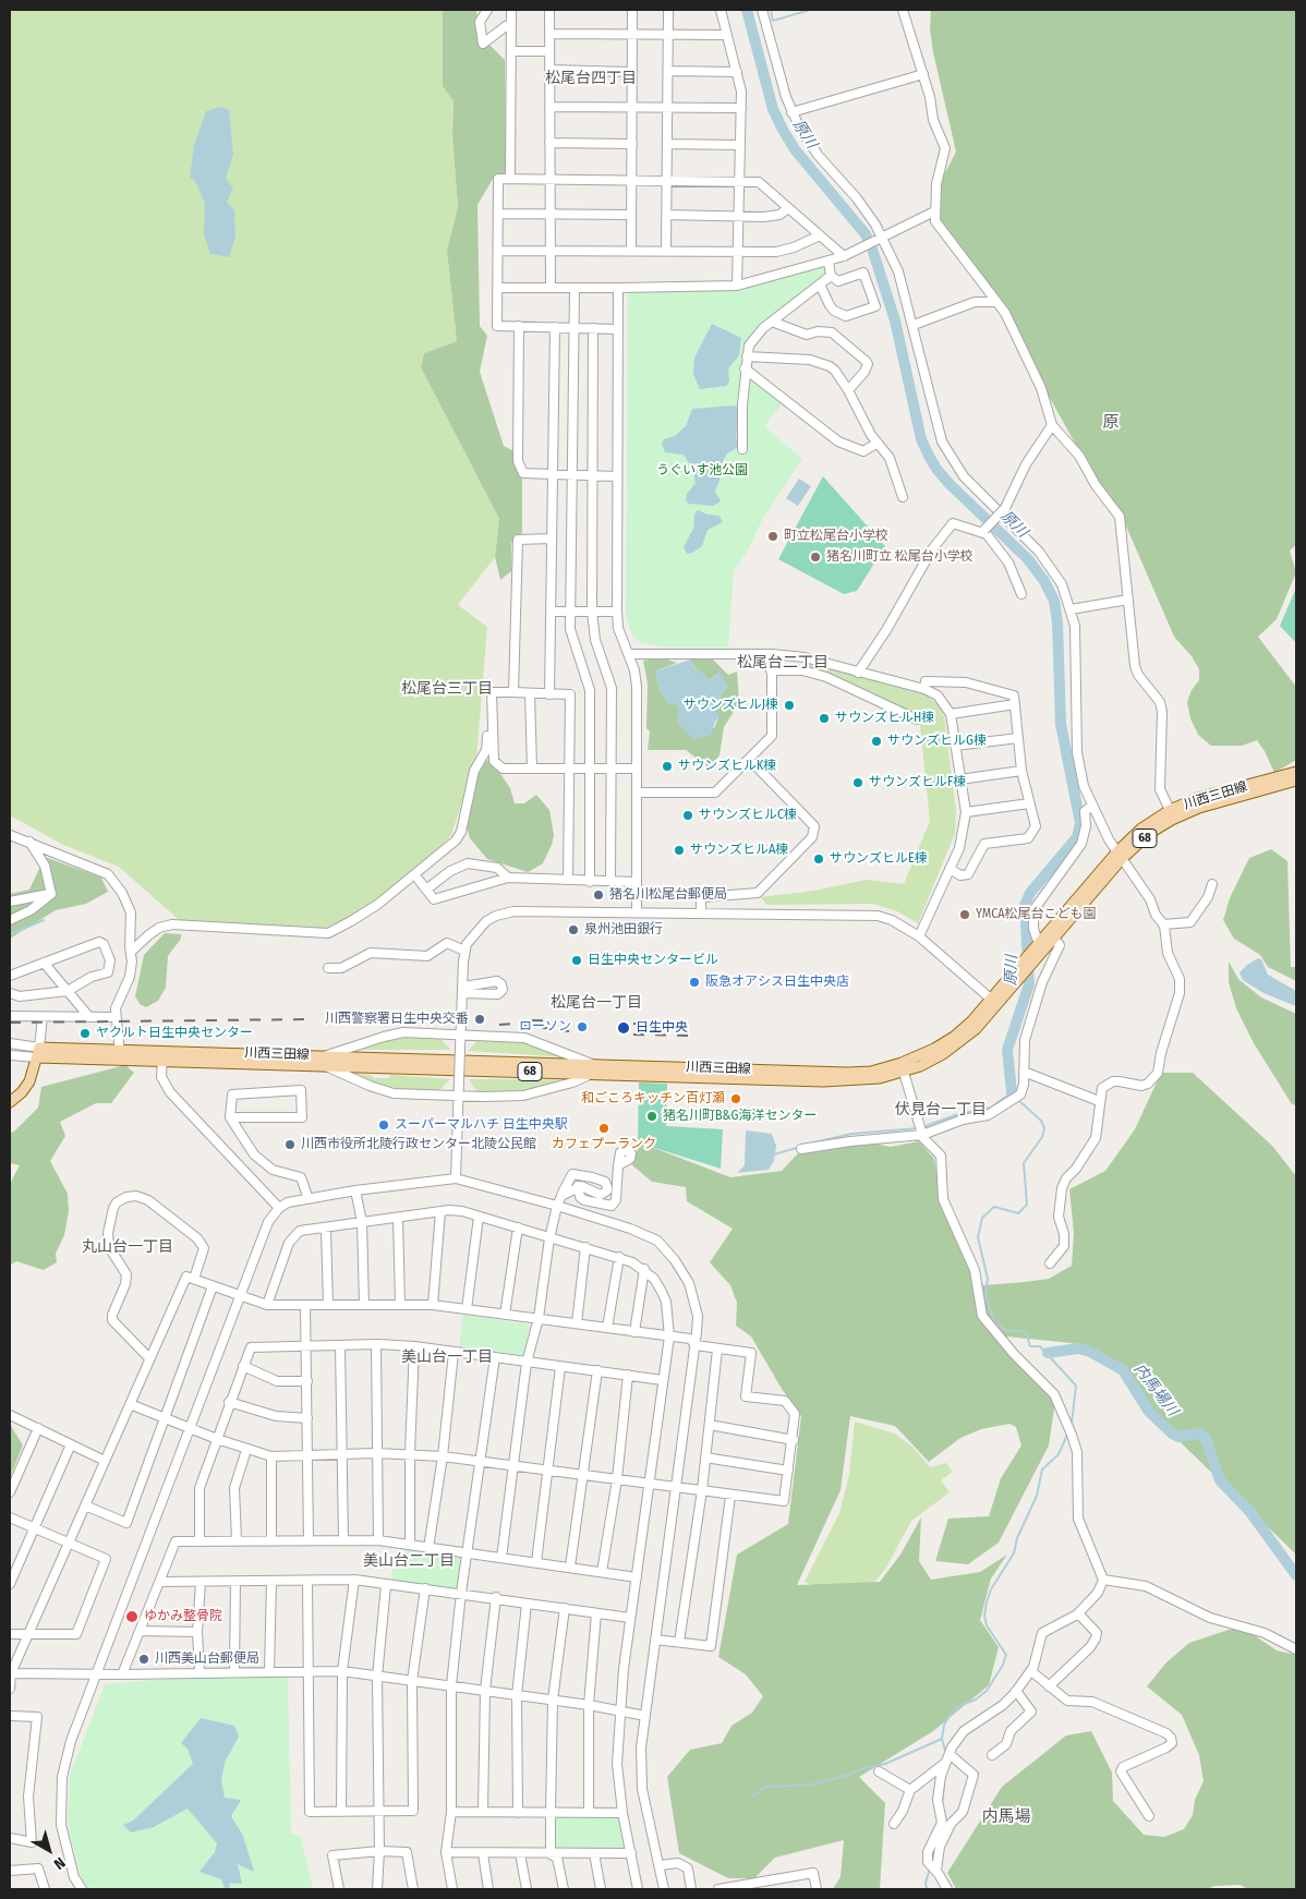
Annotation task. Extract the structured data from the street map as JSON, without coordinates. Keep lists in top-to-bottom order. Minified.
{"streets":{"main road":["川西三田線","68"]},"districts":["松尾台四丁目","原","松尾台二丁目","松尾台三丁目","松尾台一丁目","伏見台一丁目","丸山台一丁目","美山台一丁目","美山台二丁目","内馬場"],"water":["原川","内馬場川"],"parks":["うぐいす池公園"],"places":["町立松尾台小学校","猪名川町立 松尾台小学校","サウンズヒルJ棟","サウンズヒルH棟","サウンズヒルG棟","サウンズヒルK棟","サウンズヒルF棟","サウンズヒルC棟","サウンズヒルA棟","サウンズヒルE棟","猪名川松尾台郵便局","YMCA松尾台こども園","泉州池田銀行","日生中央センタービル","阪急オアシス日生中央店","川西警察署日生中央交番","ローソン","日生中央","ヤクルト日生中央センター","和ごころキッチン百灯瀬","猪名川町B&G海洋センター","スーパーマルハチ 日生中央駅","カフェプーランク","川西市役所北陵行政センター北陵公民館","ゆかみ整骨院","川西美山台郵便局"],"north":"bottom right"}
